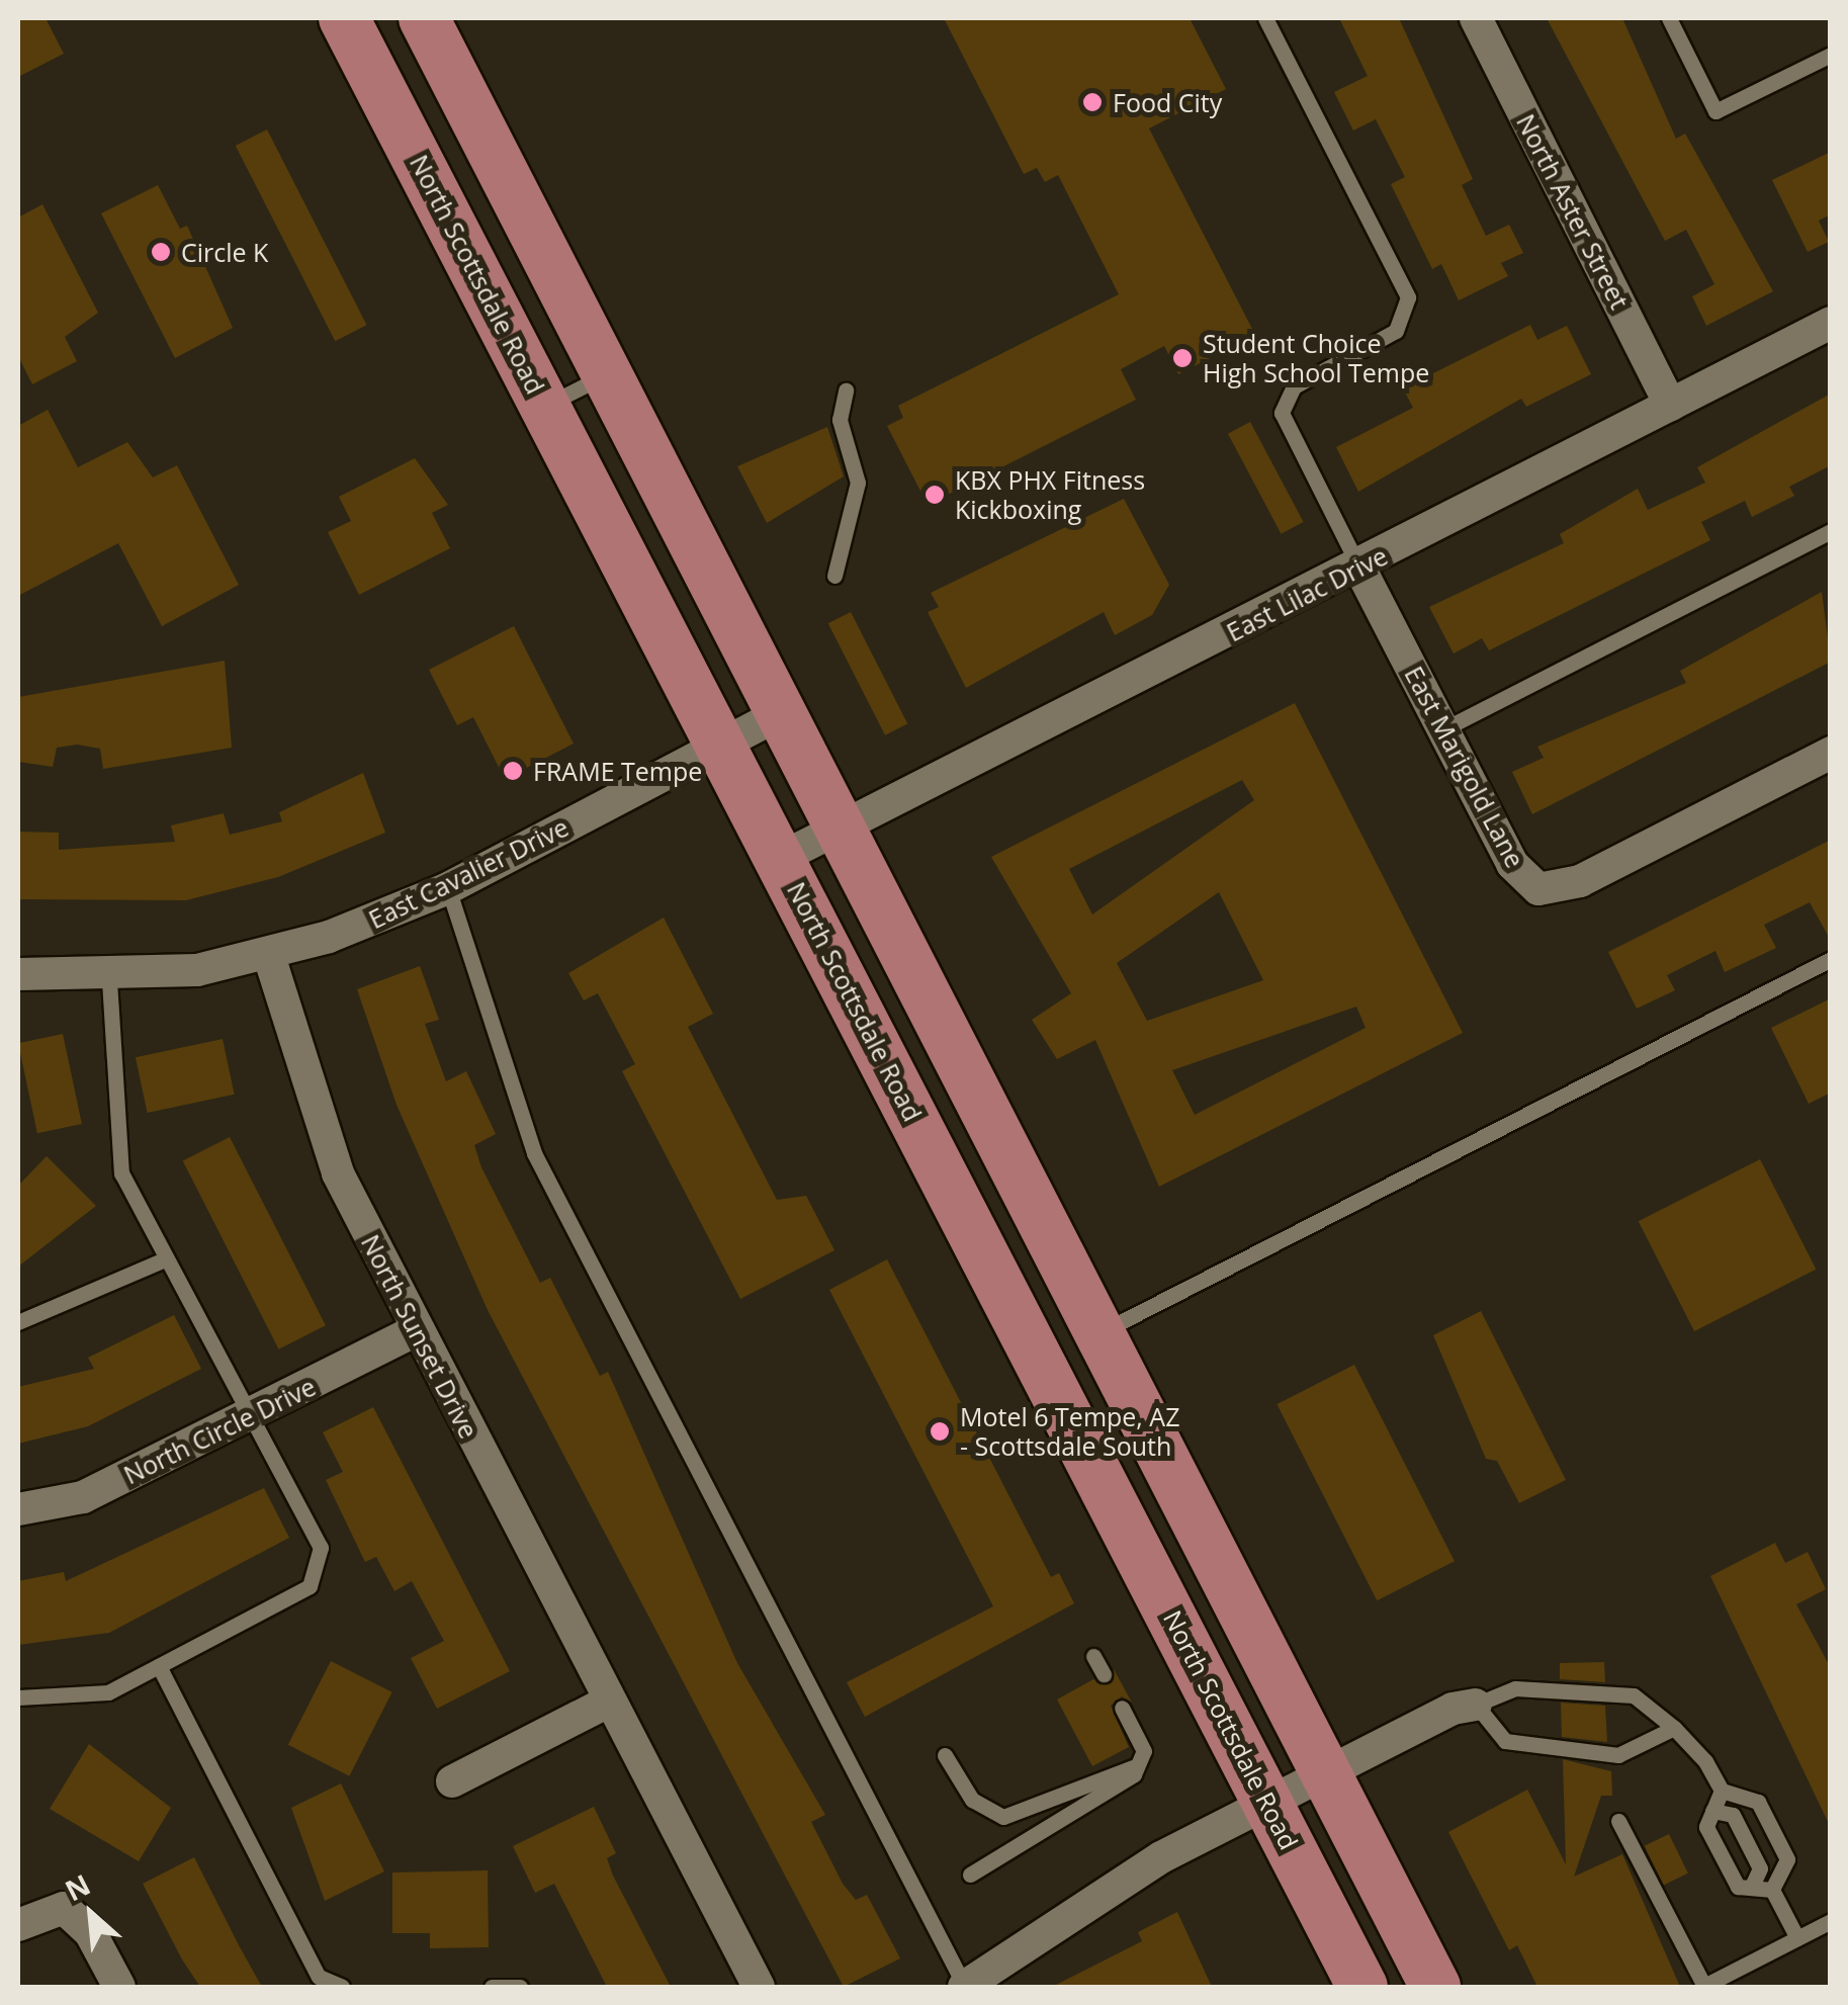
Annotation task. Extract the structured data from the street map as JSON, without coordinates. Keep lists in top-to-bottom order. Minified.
{"streets":{"main road":["North Scottsdale Road"],"street":["North Aster Street","East Lilac Drive","East Marigold Lane","East Cavalier Drive","North Sunset Drive","North Circle Drive"]},"crossings":[["North Aster Street","East Lilac Drive"],["North Scottsdale Road","East Lilac Drive"],["North Scottsdale Road","East Cavalier Drive"],["East Lilac Drive","East Marigold Lane"],["East Cavalier Drive","North Sunset Drive"],["North Sunset Drive","North Circle Drive"]],"places":["Food City","Circle K","Student Choice High School Tempe","KBX PHX Fitness Kickboxing","FRAME Tempe","Motel 6 Tempe, AZ - Scottsdale South"],"north":"top left"}
